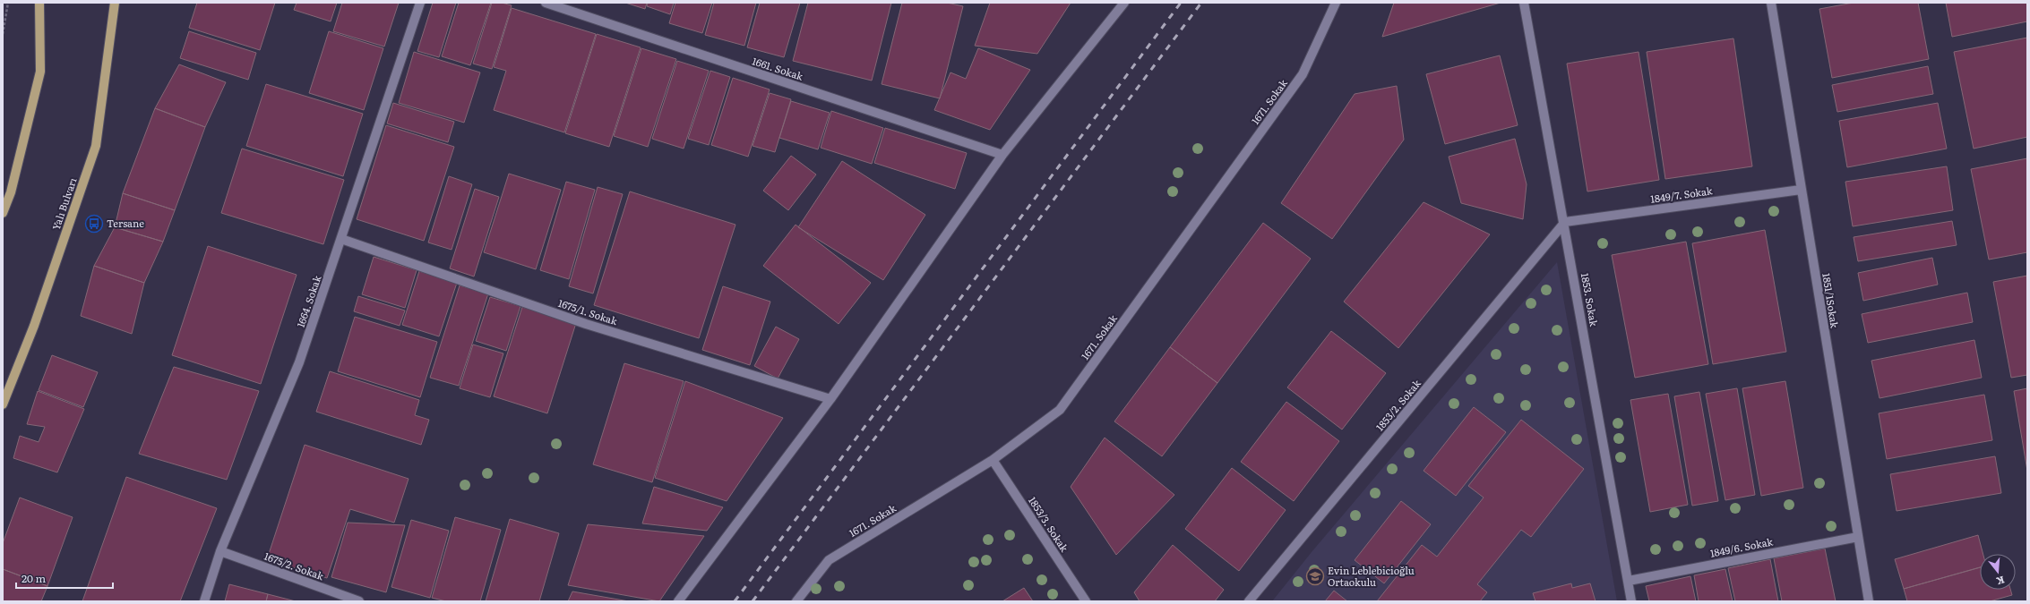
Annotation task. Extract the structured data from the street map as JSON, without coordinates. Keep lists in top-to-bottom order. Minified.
{"streets":{"main road":["Yalı Bulvarı"],"street":["1661. Sokak","1671. Sokak","1849/7. Sokak","1853. Sokak","1851/1Sokak","1664. Sokak","1675/1. Sokak","1853/2. Sokak","1853/3. Sokak","1849/6. Sokak","1675/2. Sokak"]},"crossings":[["1671. Sokak","1853/3. Sokak"],["1849/7. Sokak","1853. Sokak"],["1849/7. Sokak","1851/1Sokak"],["1849/7. Sokak","1853/2. Sokak"],["1853. Sokak","1853/2. Sokak"],["1853. Sokak","1849/6. Sokak"],["1851/1Sokak","1849/6. Sokak"],["1664. Sokak","1675/1. Sokak"],["1664. Sokak","1675/2. Sokak"]],"places":{"bus stop":["Tersane"],"school or university":["Evin Leblebicioğlu Ortaokulu"]},"scale_bar":"20 m","north":"bottom"}
